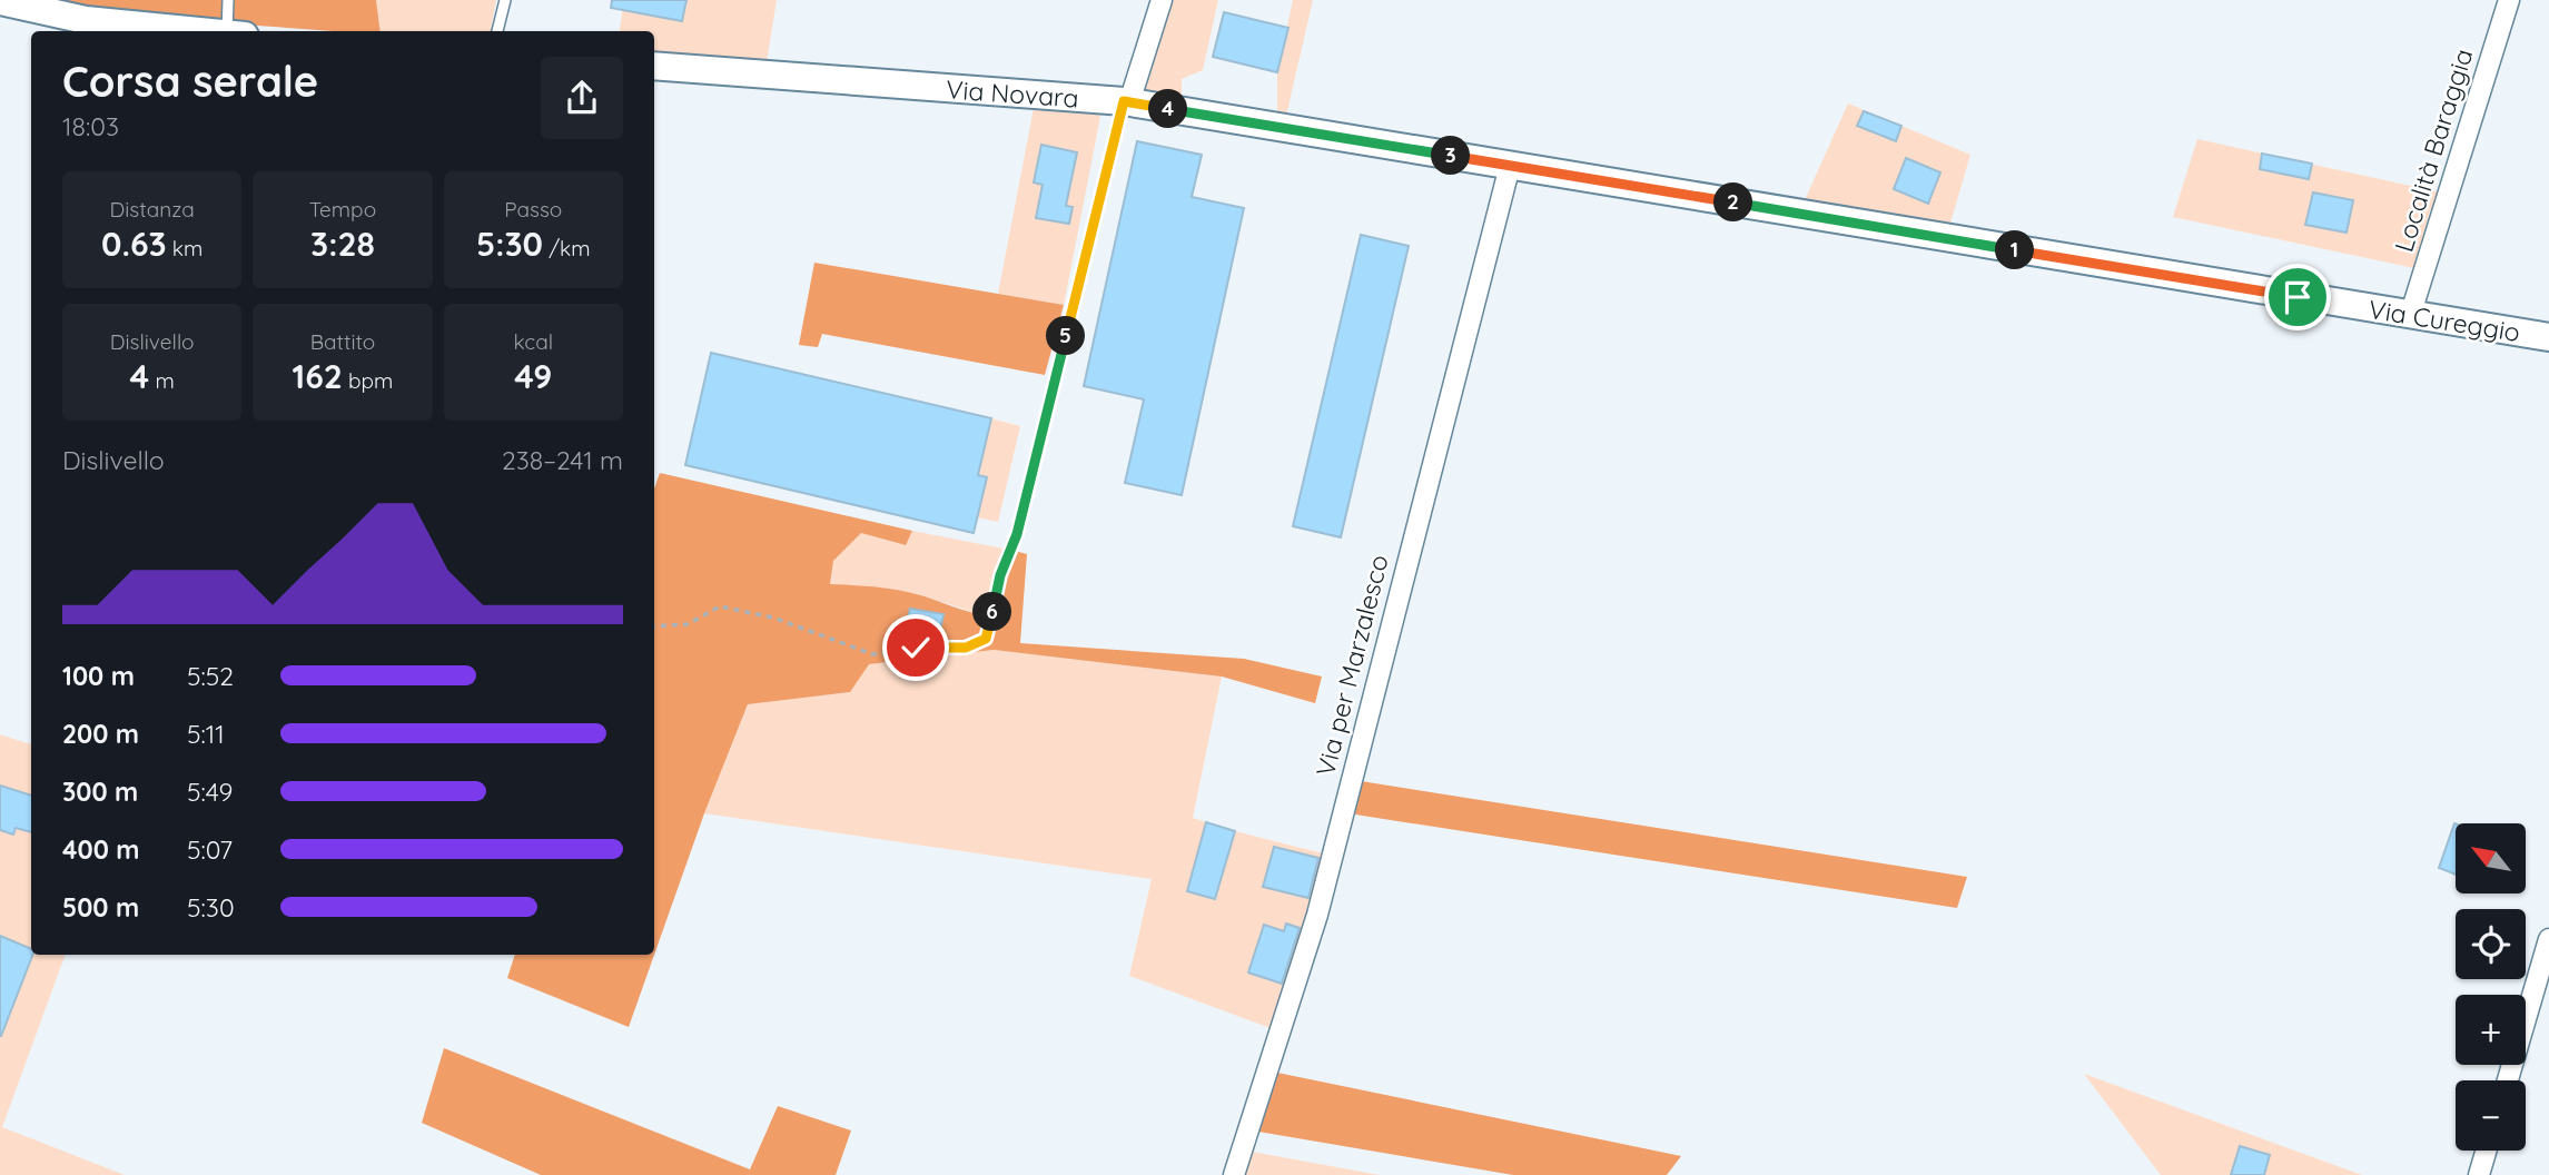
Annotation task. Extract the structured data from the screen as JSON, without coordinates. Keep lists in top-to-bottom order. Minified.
{"streets":{"main road":["Via Novara","Via Cureggio"],"street":["Località Baraggia","Via per Marzalesco"]},"crossings":[["Via Novara","Via Cureggio"],["Via Novara","Via per Marzalesco"],["Località Baraggia","Via Cureggio"],["Via Cureggio","Via per Marzalesco"]],"north":"top left","page":{"heading":["Corsa serale","18:03"],"pins":["4","3","2","1","5","6"],"stats":[["Distanza","0.63 km"],["Tempo","3:28"],["Passo","5:30 /km"],["Dislivello","4 m"],["Battito","162 bpm"],["kcal","49"]],"chart":["Dislivello","238–241 m"],"list":[{"name":"100 m","note":"5:52"},{"name":"200 m","note":"5:11"},{"name":"300 m","note":"5:49"},{"name":"400 m","note":"5:07"},{"name":"500 m","note":"5:30"}],"map_buttons":["+","−"]}}
